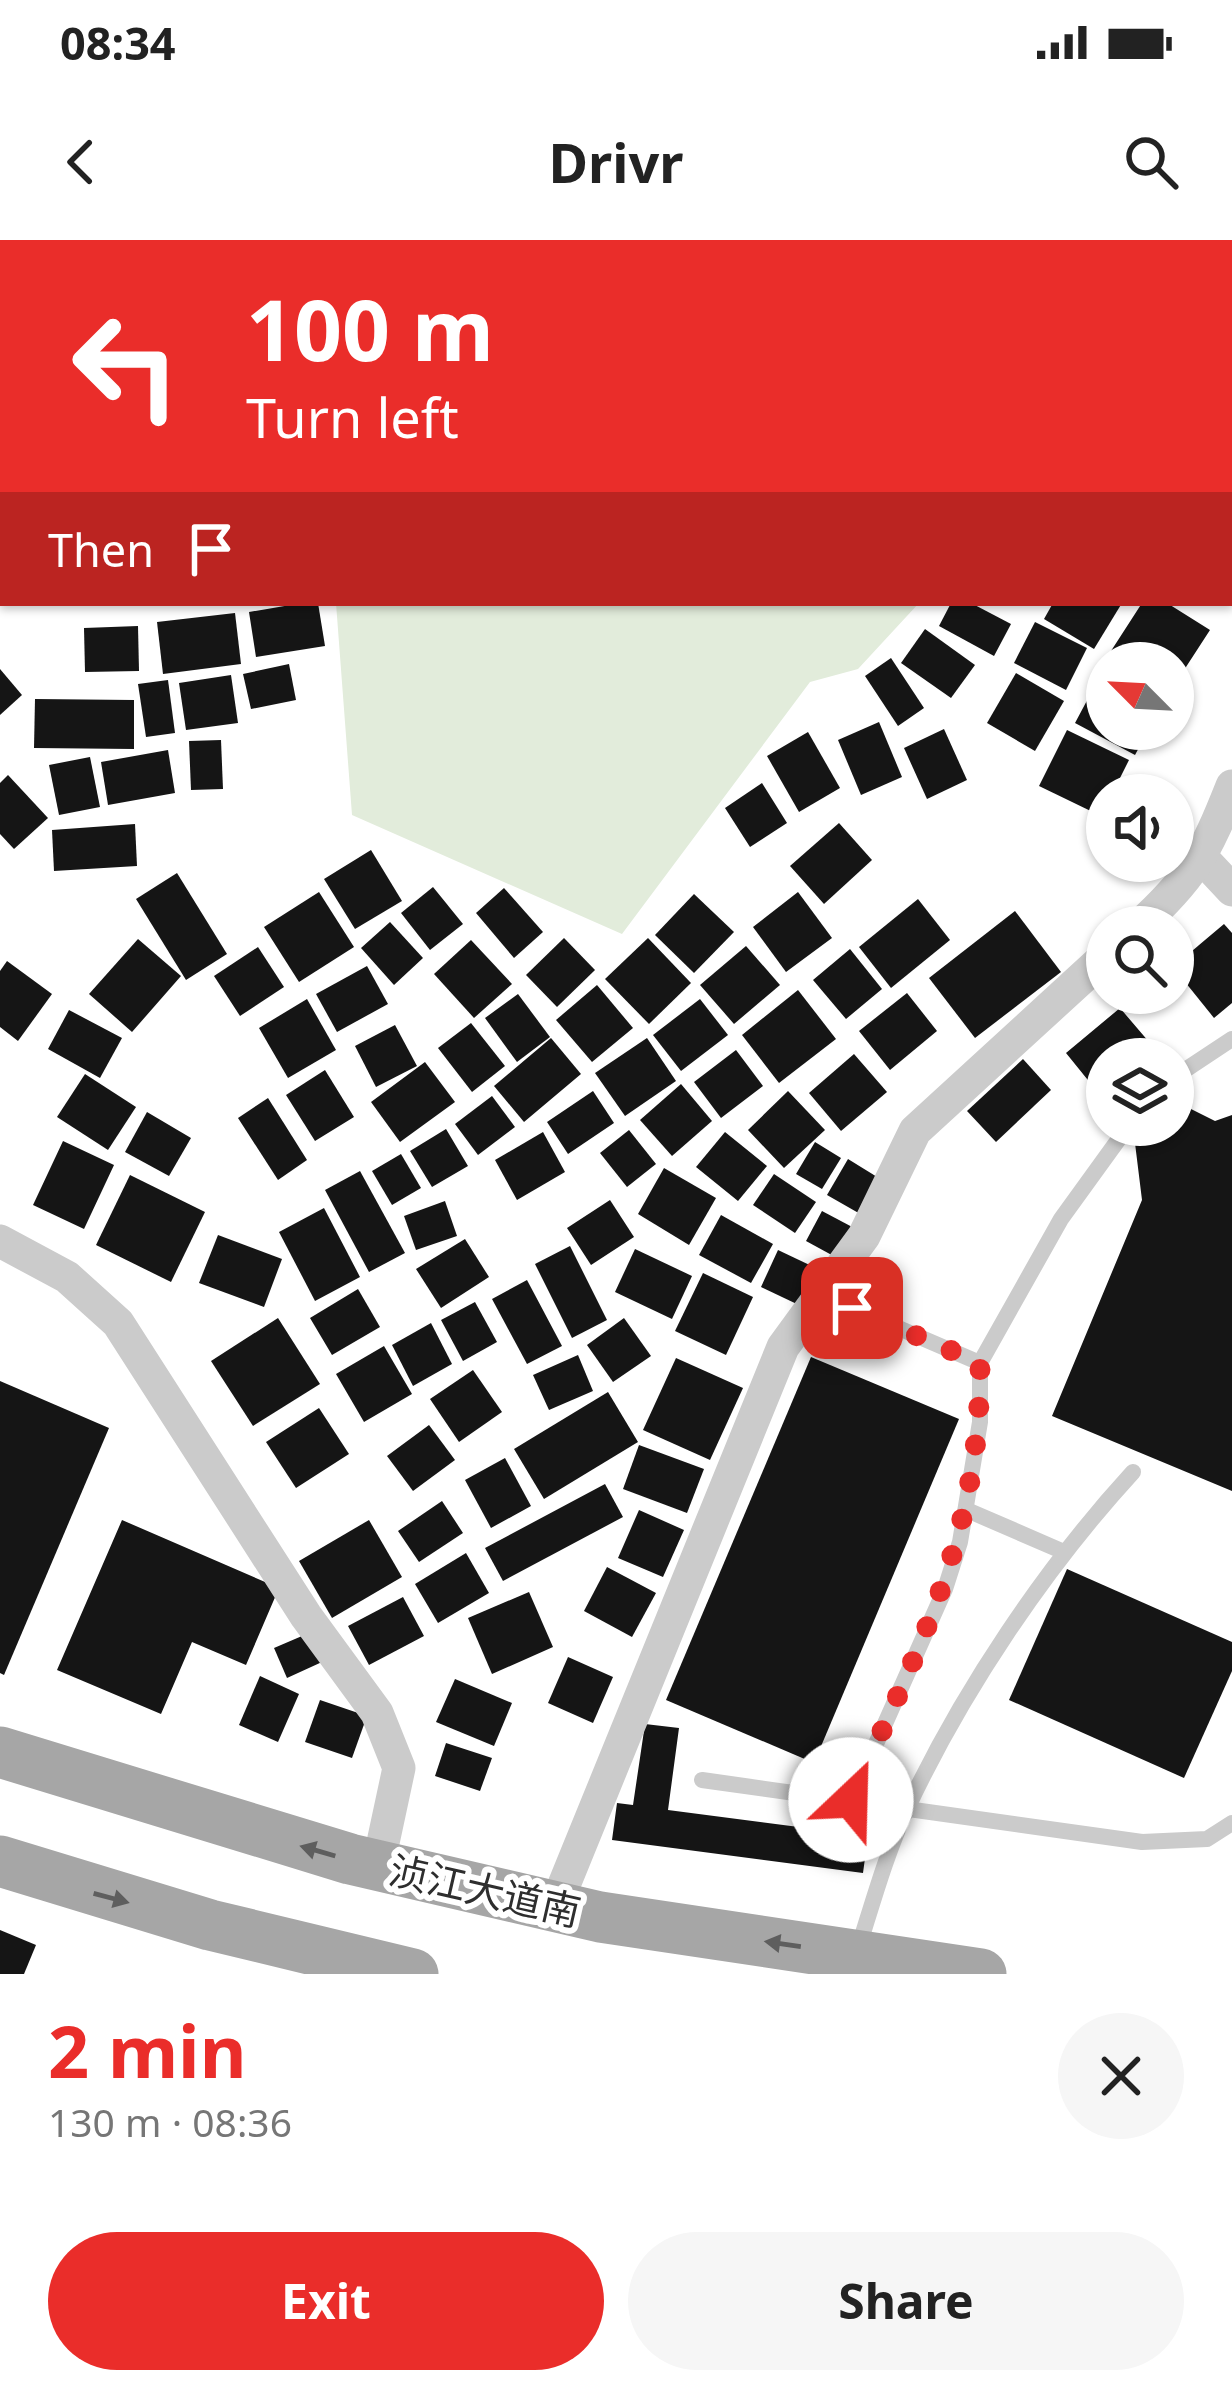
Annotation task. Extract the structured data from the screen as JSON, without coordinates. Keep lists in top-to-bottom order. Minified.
{"streets":{"main road":["浈江大道南"]},"north":"top left","page":{"status":"08:34","header":"Drivr","turn":["100 m","Turn left"],"then":"Then","heading":["2 min","130 m · 08:36"],"buttons":["Exit","Share"]}}
